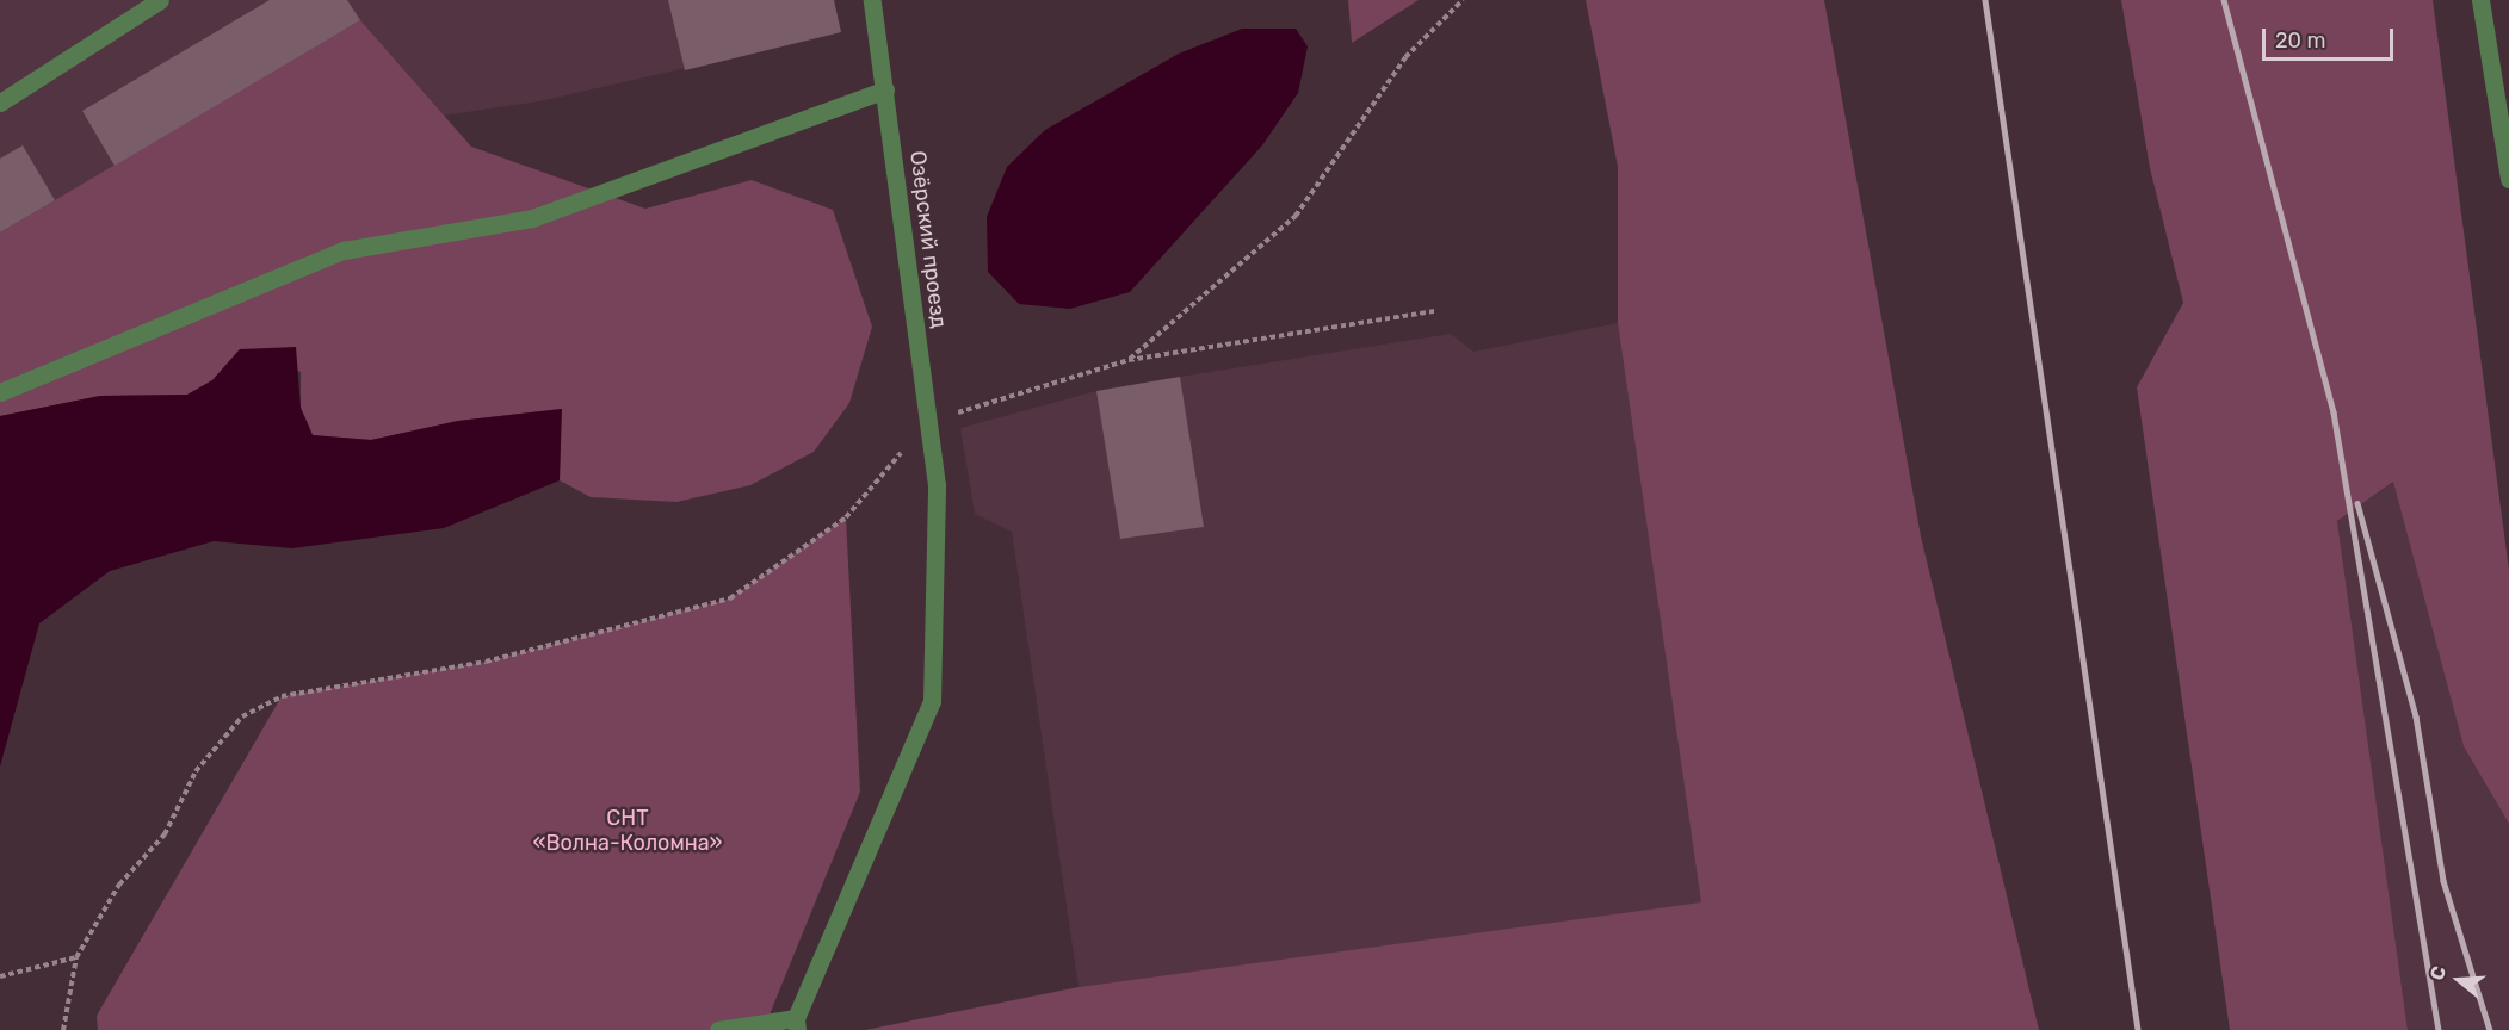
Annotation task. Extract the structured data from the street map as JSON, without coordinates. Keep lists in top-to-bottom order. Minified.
{"streets":{"street":["Озёрский проезд"]},"parks":["СНТ «Волна-Коломна»"],"scale_bar":"20 m","north":"left"}
